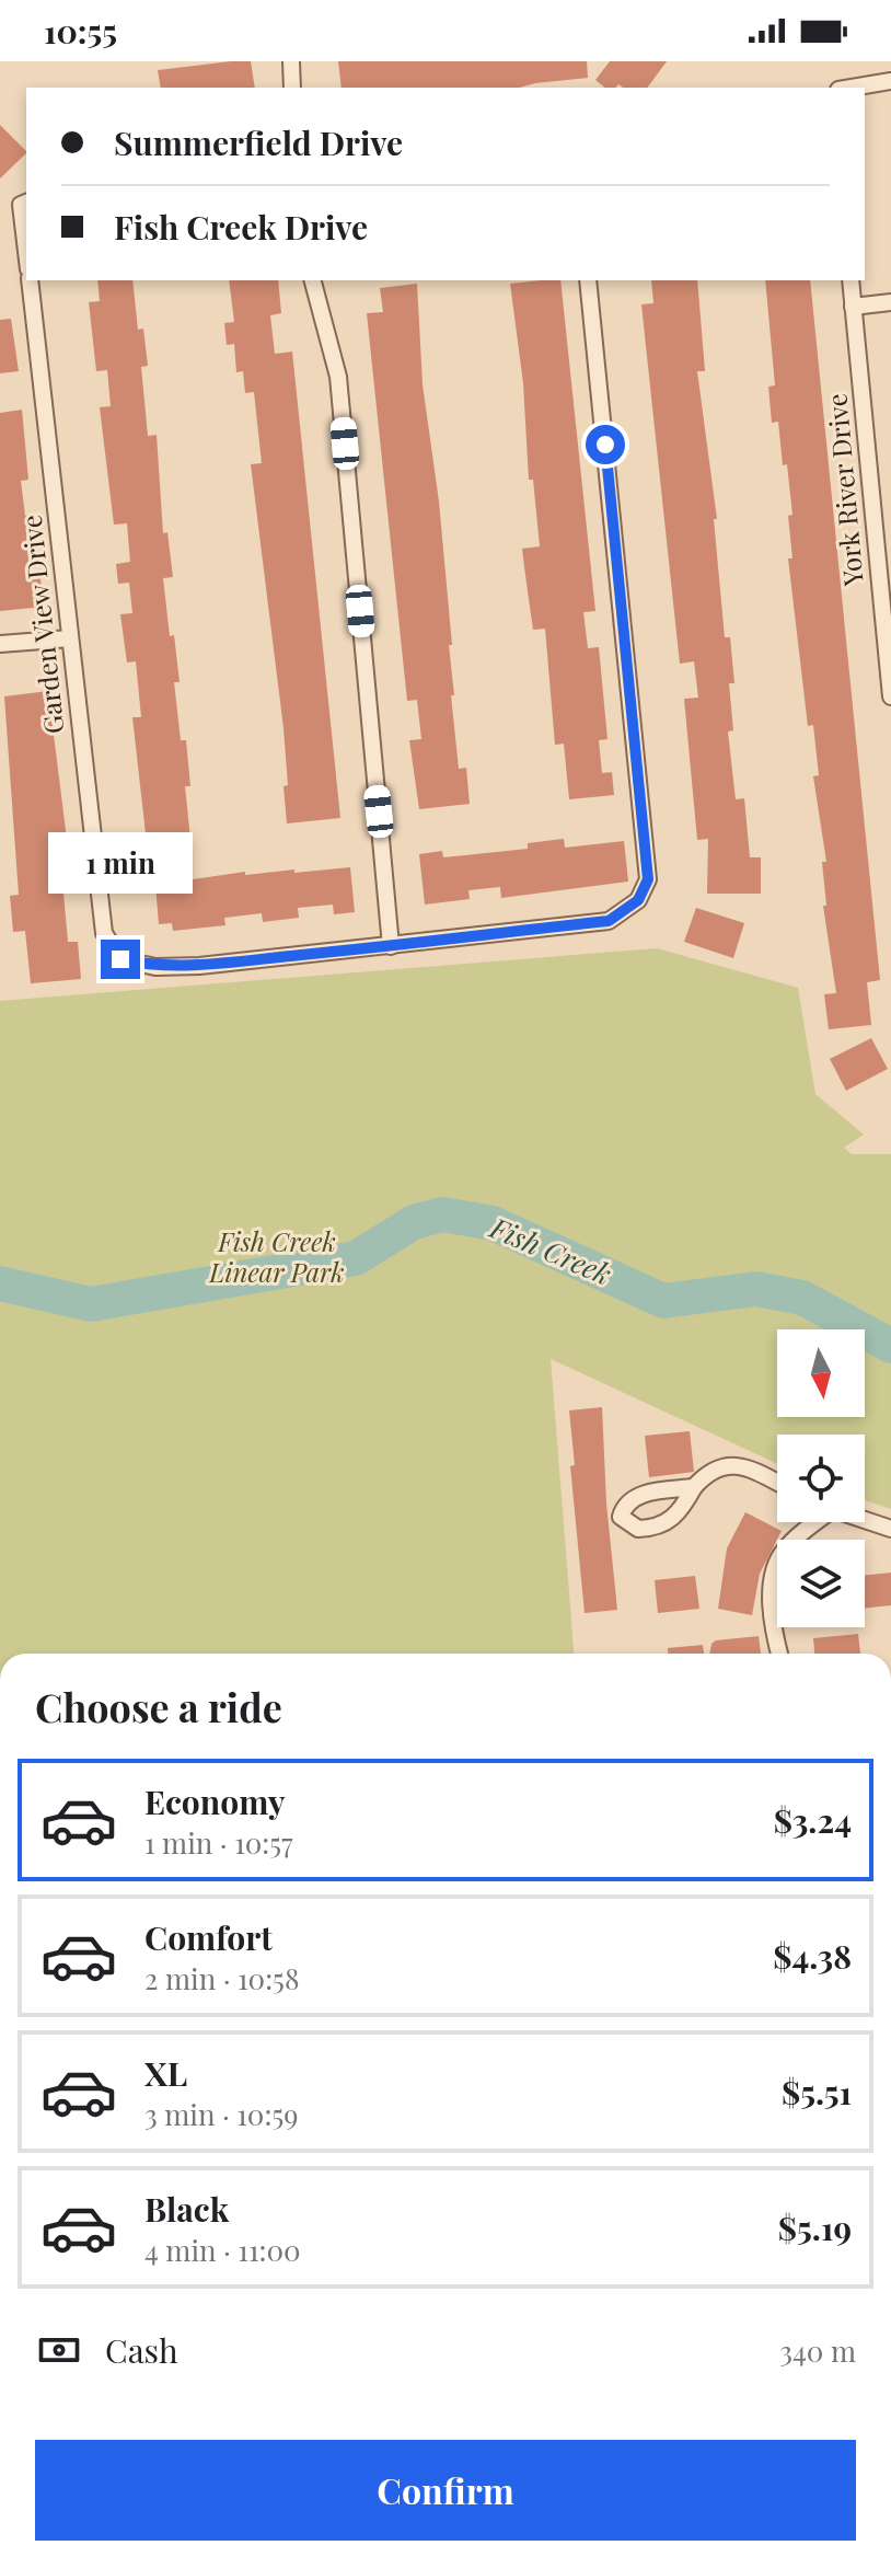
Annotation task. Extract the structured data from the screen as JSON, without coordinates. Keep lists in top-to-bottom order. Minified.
{"streets":{"street":["York River Drive","Garden View Drive"]},"water":["Fish Creek"],"parks":["Fish Creek Linear Park"],"north":"bottom","page":{"status":"10:55","banner":["Summerfield Drive","Fish Creek Drive"],"bubble":"1 min","heading":"Choose a ride","list":[{"name":"Economy","note":"1 min · 10:57","value":"$3.24"},{"name":"Comfort","note":"2 min · 10:58","value":"$4.38"},{"name":"XL","note":"3 min · 10:59","value":"$5.51"},{"name":"Black","note":"4 min · 11:00","value":"$5.19"}],"pay":["Cash","340 m"],"buttons":"Confirm"}}
